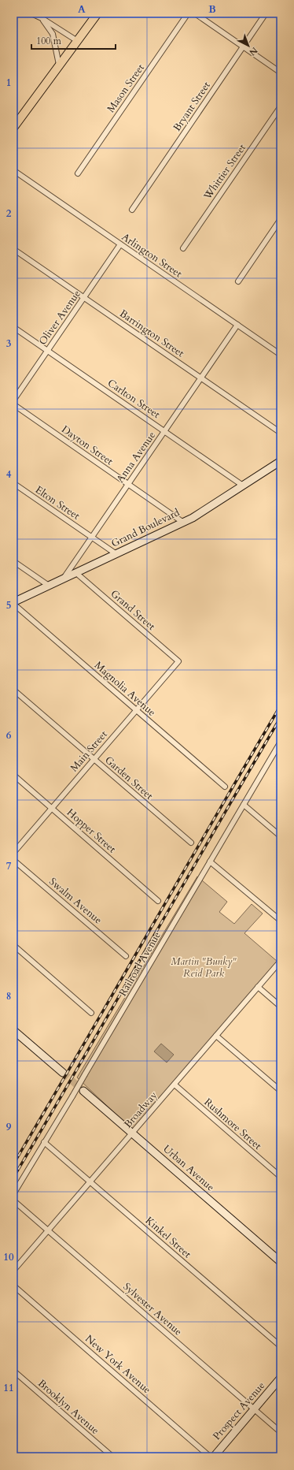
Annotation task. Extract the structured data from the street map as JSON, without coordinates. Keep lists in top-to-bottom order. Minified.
{"streets":{"street":["Mason Street","Bryant Street","Whittier Street","Arlington Street","Oliver Avenue","Barrington Street","Carlton Street","Dayton Street","Anna Avenue","Elton Street","Grand Boulevard","Grand Street","Magnolia Avenue","Main Street","Garden Street","Hopper Street","Swalm Avenue","Railroad Avenue","Broadway","Rushmore Street","Urban Avenue","Kinkel Street","Sylvester Avenue","New York Avenue","Brooklyn Avenue","Prospect Avenue"]},"crossings":[["Arlington Street","Oliver Avenue"],["Arlington Street","Anna Avenue"],["Oliver Avenue","Barrington Street"],["Oliver Avenue","Carlton Street"],["Barrington Street","Anna Avenue"],["Carlton Street","Anna Avenue"],["Carlton Street","Grand Boulevard"],["Dayton Street","Anna Avenue"],["Dayton Street","Grand Boulevard"],["Anna Avenue","Elton Street"],["Anna Avenue","Grand Boulevard"],["Grand Boulevard","Grand Street"],["Grand Boulevard","Magnolia Avenue"],["Grand Street","Main Street"],["Magnolia Avenue","Main Street"],["Main Street","Garden Street"],["Main Street","Hopper Street"],["Railroad Avenue","Kinkel Street"],["Broadway","Rushmore Street"],["Broadway","Urban Avenue"],["Broadway","Kinkel Street"],["Broadway","Sylvester Avenue"],["Sylvester Avenue","Prospect Avenue"]],"parks":["Martin \"Bunky\" Reid Park"],"scale_bar":"100 m","north":"bottom right","grid":{"columns":["A","B"],"rows":["1","2","3","4","5","6","7","8","9","10","11"]}}
